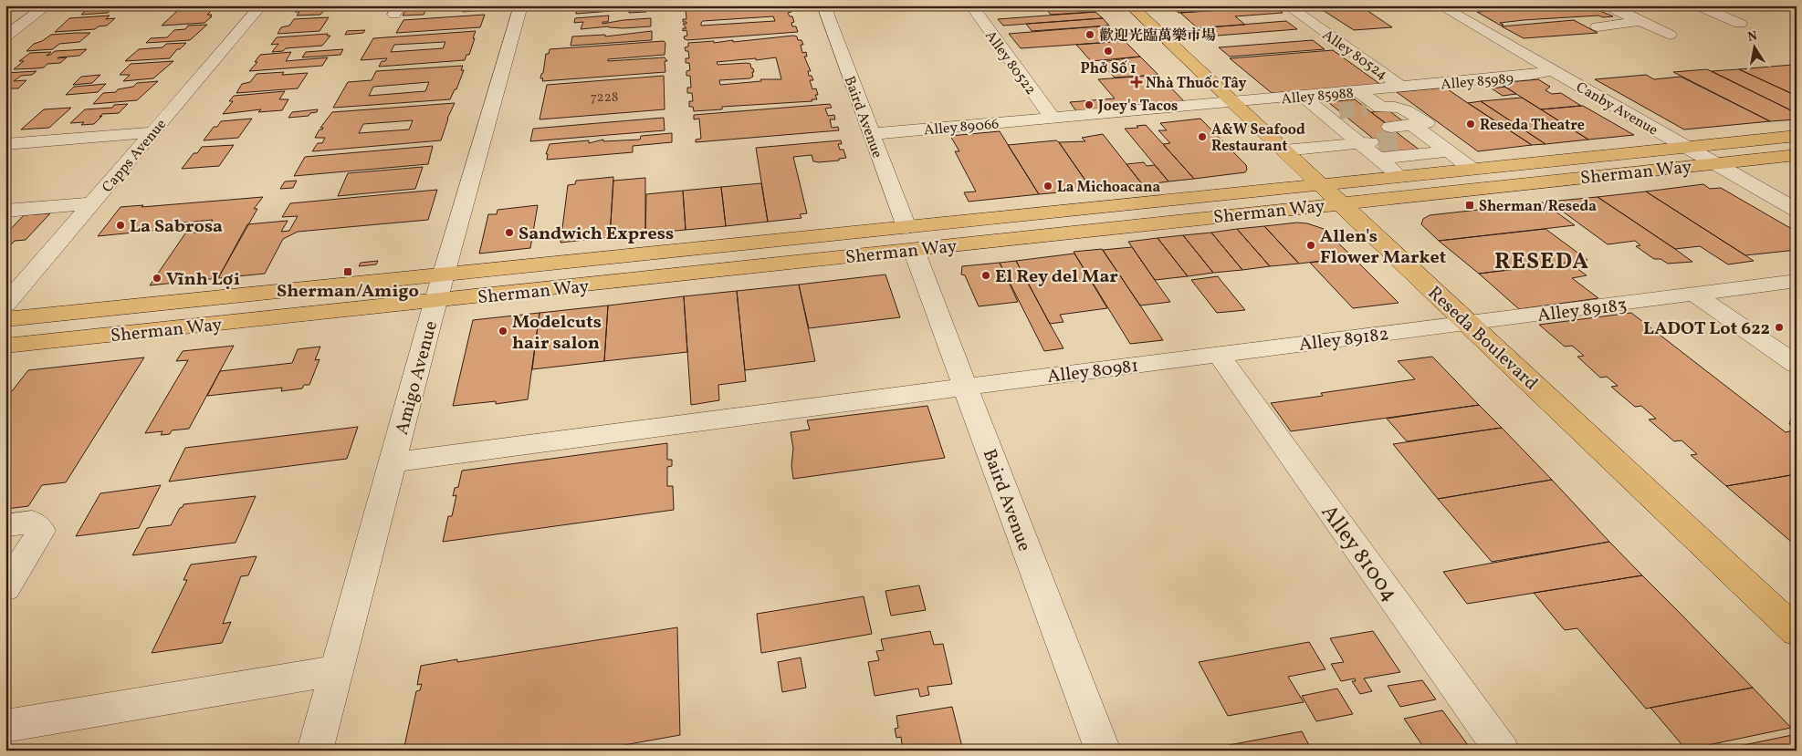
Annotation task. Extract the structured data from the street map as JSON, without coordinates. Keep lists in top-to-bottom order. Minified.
{"streets":{"main road":["Sherman Way","Reseda Boulevard"],"street":["Alley 80524","Alley 80522","Alley 85989","Alley 85988","Canby Avenue","Baird Avenue","Alley 89066","Capps Avenue","Alley 89183","Alley 89182","Alley 80981","Amigo Avenue","Alley 81004"]},"crossings":[["Alley 80524","Alley 85989"],["Alley 80524","Alley 85988"],["Alley 80522","Alley 89066"],["Alley 85989","Alley 85988"],["Alley 85989","Canby Avenue"],["Alley 85988","Alley 89066"],["Canby Avenue","Sherman Way"],["Baird Avenue","Alley 89066"],["Baird Avenue","Sherman Way"],["Baird Avenue","Alley 80981"],["Alley 89066","Reseda Boulevard"],["Sherman Way","Reseda Boulevard"],["Sherman Way","Amigo Avenue"],["Alley 89183","Reseda Boulevard"],["Alley 89183","Alley 89182"],["Reseda Boulevard","Alley 89182"],["Alley 89182","Alley 80981"],["Alley 89182","Alley 81004"],["Alley 80981","Amigo Avenue"],["Alley 80981","Alley 81004"]],"districts":["RESEDA"],"places":{"other":["歡迎光臨萬樂市場","Phở Số 1","Joey's Tacos","Reseda Theatre","A&W Seafood Restaurant","La Michoacana","La Sabrosa","Sandwich Express","Allen's Flower Market","El Rey del Mar","Vĩnh Lợi","LADOT Lot 622","Modelcuts hair salon"],"health":["Nhà Thuốc Tây"],"transit":["Sherman/Reseda","Sherman/Amigo"]},"house_numbers":["7228"],"north":"top"}
